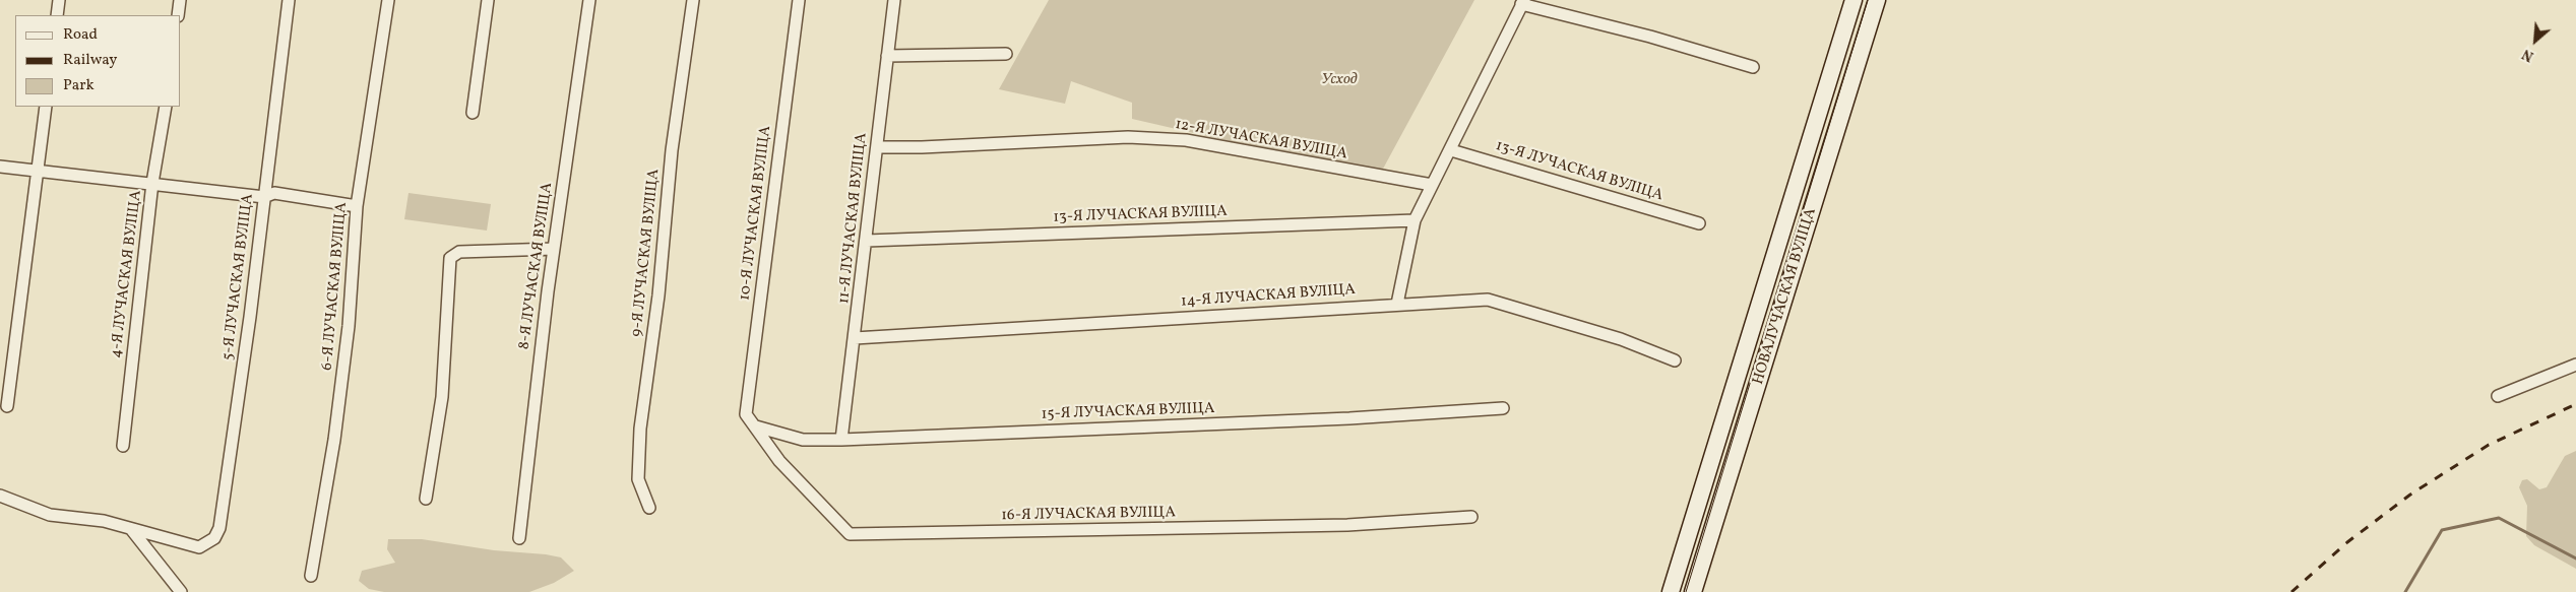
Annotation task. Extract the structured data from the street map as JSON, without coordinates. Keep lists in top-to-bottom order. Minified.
{"streets":{"main road":["НОВАЛУЧАСКАЯ ВУЛІЦА"],"street":["12-Я ЛУЧАСКАЯ ВУЛІЦА","13-Я ЛУЧАСКАЯ ВУЛІЦА","10-Я ЛУЧАСКАЯ ВУЛІЦА","11-Я ЛУЧАСКАЯ ВУЛІЦА","9-Я ЛУЧАСКАЯ ВУЛІЦА","8-Я ЛУЧАСКАЯ ВУЛІЦА","4-Я ЛУЧАСКАЯ ВУЛІЦА","5-Я ЛУЧАСКАЯ ВУЛІЦА","6-Я ЛУЧАСКАЯ ВУЛІЦА","14-Я ЛУЧАСКАЯ ВУЛІЦА","15-Я ЛУЧАСКАЯ ВУЛІЦА","16-Я ЛУЧАСКАЯ ВУЛІЦА"]},"crossings":[["12-Я ЛУЧАСКАЯ ВУЛІЦА","11-Я ЛУЧАСКАЯ ВУЛІЦА"],["13-Я ЛУЧАСКАЯ ВУЛІЦА","11-Я ЛУЧАСКАЯ ВУЛІЦА"],["10-Я ЛУЧАСКАЯ ВУЛІЦА","15-Я ЛУЧАСКАЯ ВУЛІЦА"],["10-Я ЛУЧАСКАЯ ВУЛІЦА","16-Я ЛУЧАСКАЯ ВУЛІЦА"],["11-Я ЛУЧАСКАЯ ВУЛІЦА","14-Я ЛУЧАСКАЯ ВУЛІЦА"],["11-Я ЛУЧАСКАЯ ВУЛІЦА","15-Я ЛУЧАСКАЯ ВУЛІЦА"],["15-Я ЛУЧАСКАЯ ВУЛІЦА","16-Я ЛУЧАСКАЯ ВУЛІЦА"]],"parks":["Усход"],"legend":["Road","Railway","Park"],"north":"bottom left"}
